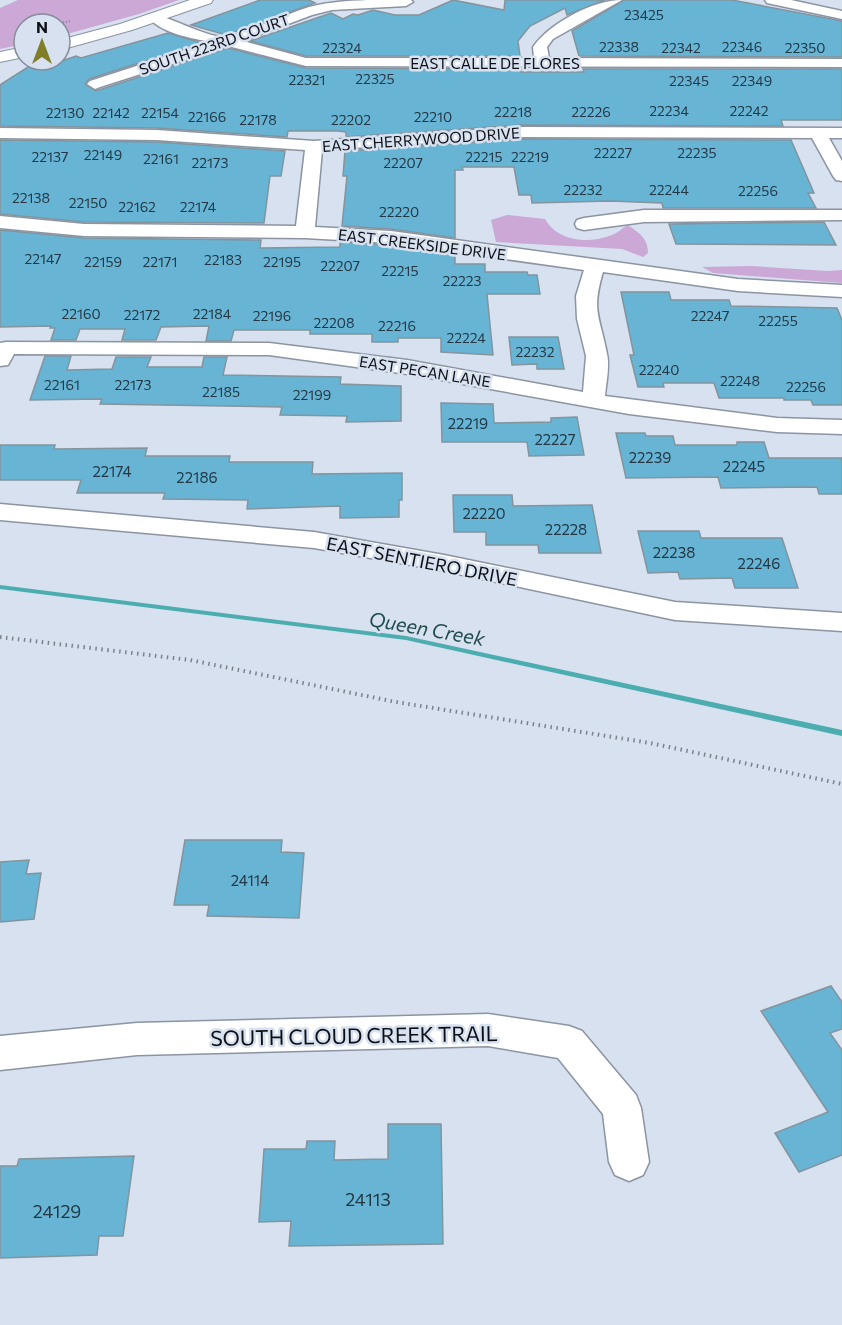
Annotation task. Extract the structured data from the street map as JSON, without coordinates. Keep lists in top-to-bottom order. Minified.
{"streets":{"street":["SOUTH 223RD COURT","EAST CALLE DE FLORES","EAST CHERRYWOOD DRIVE","EAST CREEKSIDE DRIVE","EAST PECAN LANE","EAST SENTIERO DRIVE","SOUTH CLOUD CREEK TRAIL"]},"crossings":[["SOUTH 223RD COURT","EAST CALLE DE FLORES"]],"water":["Queen Creek"],"house_numbers":["23425","22338","22346","22324","22342","22350","22325","22321","22345","22349","22234","22242","22218","22226","22130","22142","22154","22166","22210","22178","22202","22227","22235","22149","22137","22215","22219","22161","22173","22207","22232","22244","22256","22138","22150","22162","22174","22220","22147","22183","22159","22171","22195","22207","22215","22223","22160","22184","22172","22196","22247","22255","22208","22216","22224","22232","22240","22248","22161","22173","22256","22185","22199","22219","22227","22239","22245","22174","22186","22220","22228","22238","22246","24114","24113","24129"],"north":"top"}
